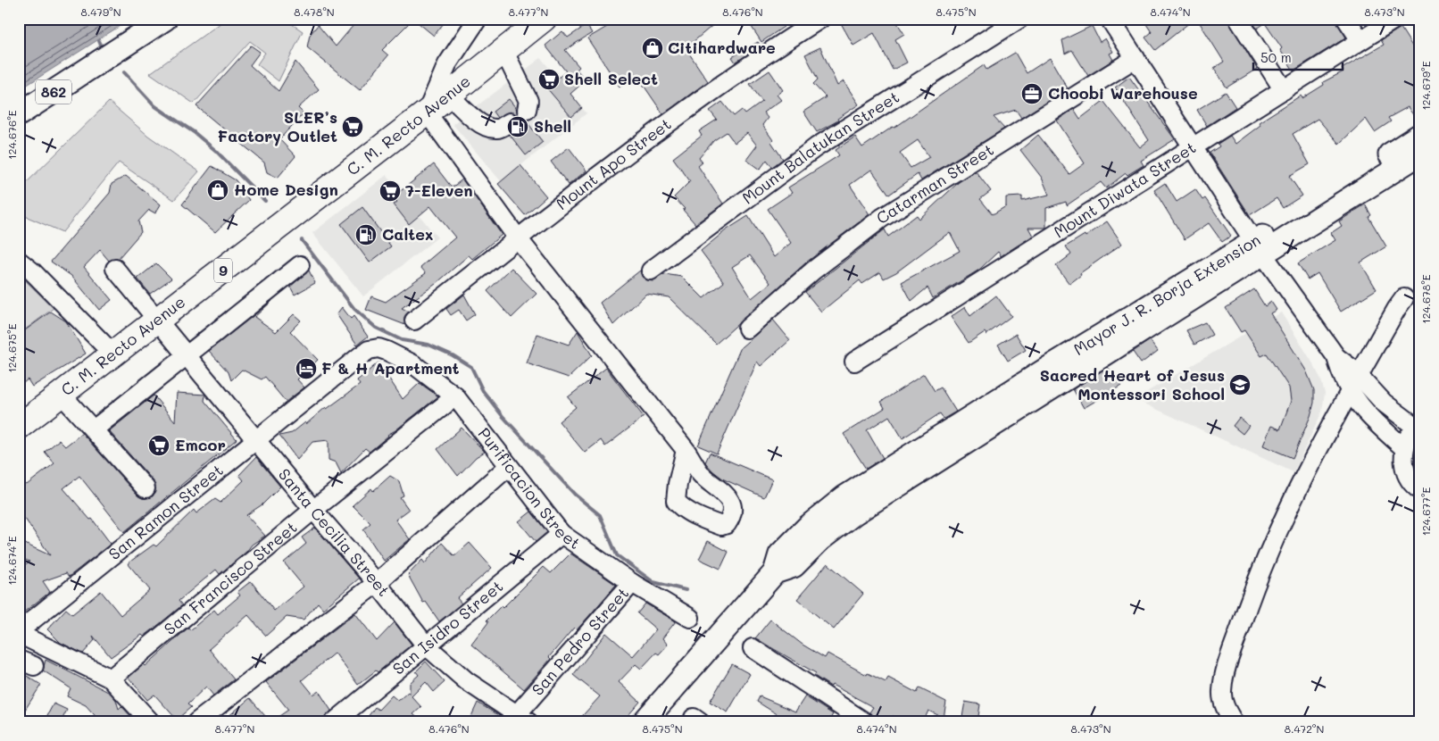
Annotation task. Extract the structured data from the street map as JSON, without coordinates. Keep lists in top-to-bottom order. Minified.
{"streets":{"highway":["C. M. Recto Avenue","9"],"main road":["862","Mayor J. R. Borja Extension"],"street":["Mount Balatukan Street","Mount Apo Street","Catarman Street","Mount Diwata Street","Purificacion Street","San Ramon Street","Santa Cecilia Street","San Francisco Street","San Isidro Street","San Pedro Street"]},"crossings":[["C. M. Recto Avenue","Santa Cecilia Street"],["Purificacion Street","San Ramon Street"],["Purificacion Street","San Francisco Street"],["Purificacion Street","San Isidro Street"],["Purificacion Street","San Pedro Street"],["San Ramon Street","Santa Cecilia Street"],["Santa Cecilia Street","San Francisco Street"],["Santa Cecilia Street","San Isidro Street"],["Santa Cecilia Street","San Pedro Street"]],"places":{"shop":["Citihardware","Home Design"],"supermarket":["Shell Select","SLER’s Factory Outlet","7-Eleven","Emcor"],"office":["Choobi Warehouse"],"fuel station":["Shell","Caltex"],"hotel":["F & H Apartment"],"school or university":["Sacred Heart of Jesus Montessori School"]},"scale_bar":"50 m","coordinates":["8.479°N","8.478°N","8.477°N","8.476°N","8.475°N","8.474°N","8.473°N","124.679°E","124.676°E","124.678°E","124.675°E","124.677°E","124.674°E","8.472°N"]}
